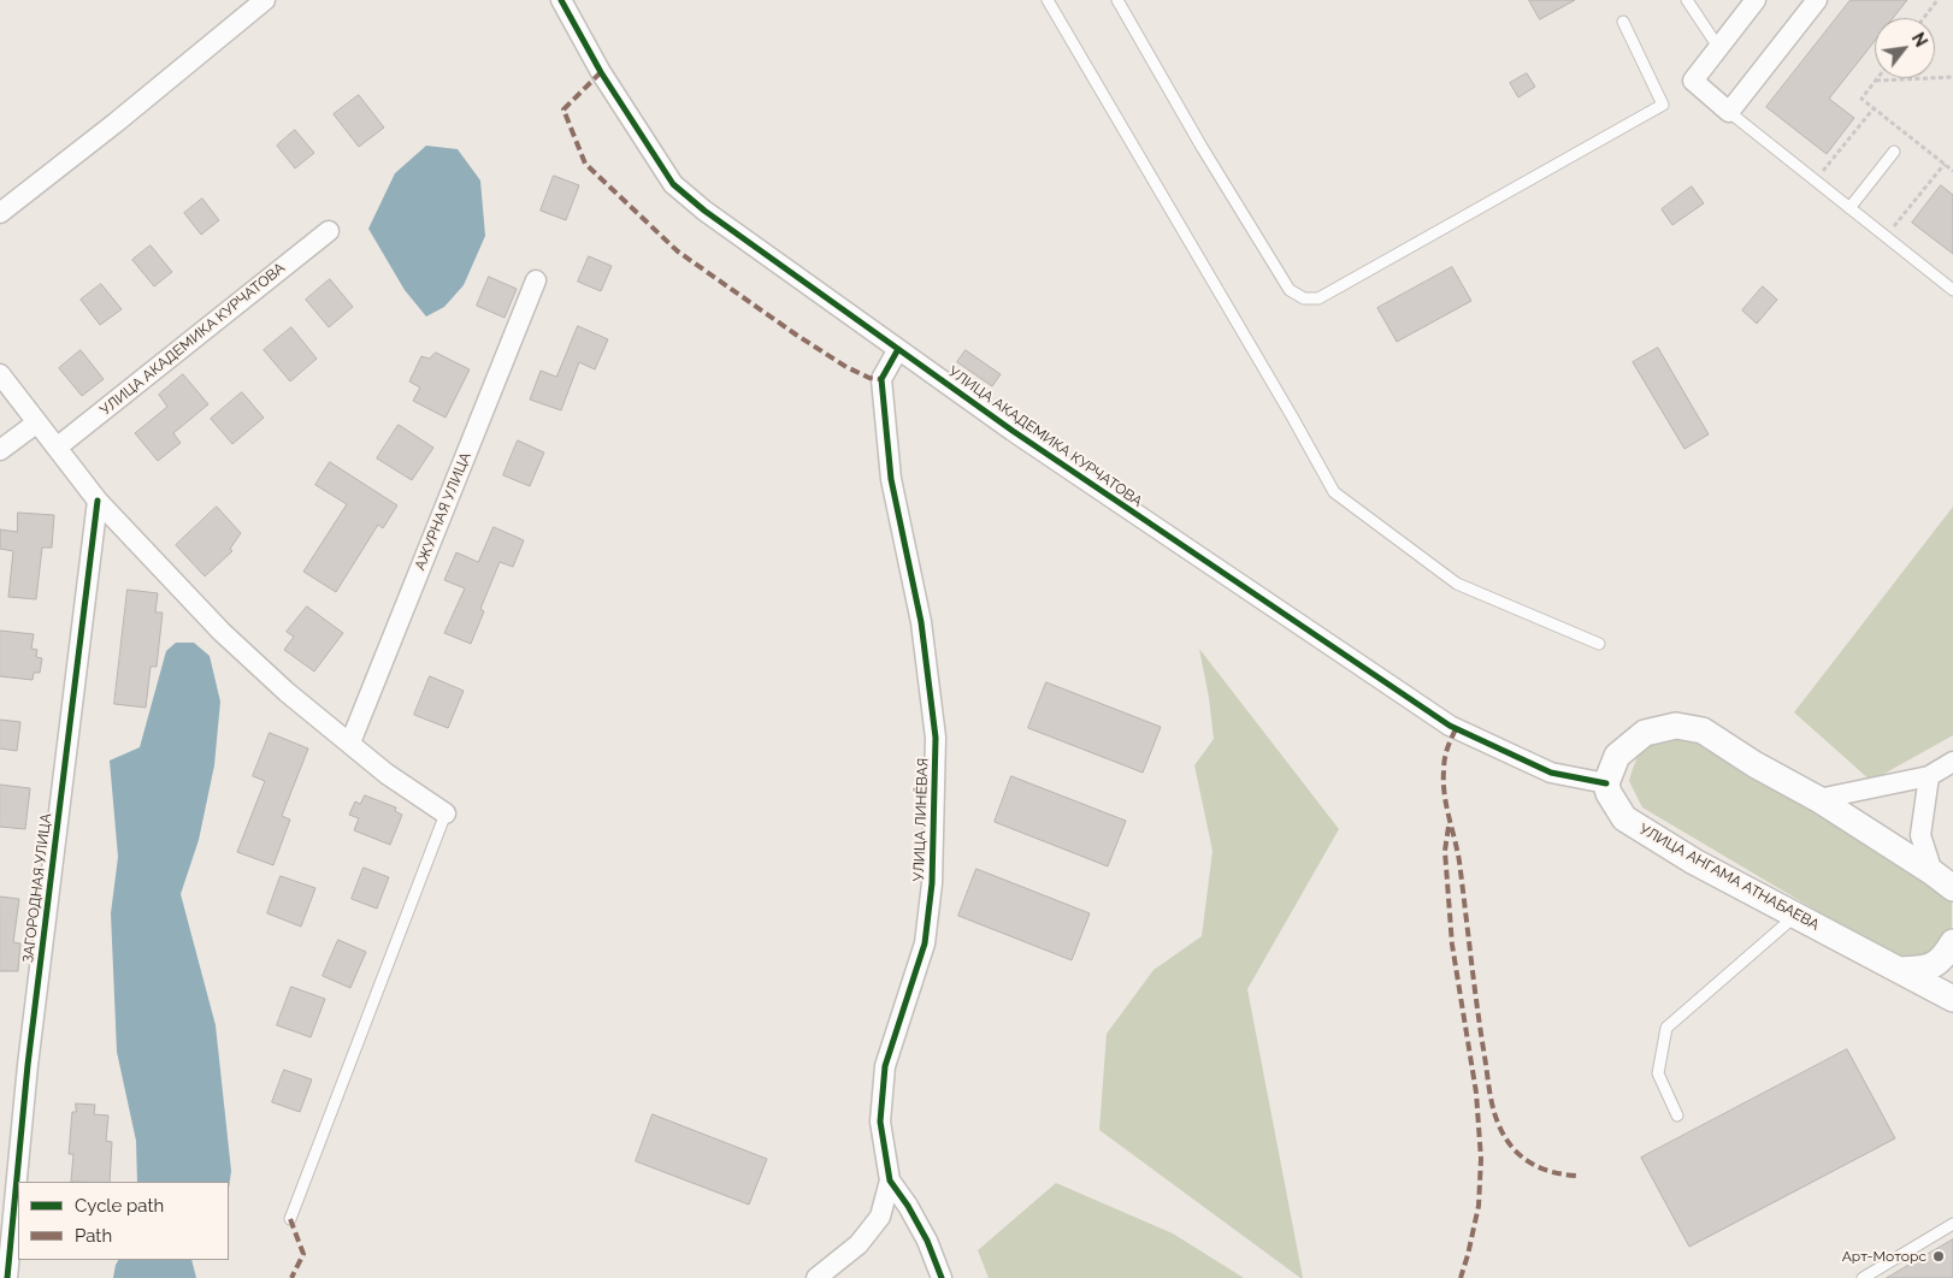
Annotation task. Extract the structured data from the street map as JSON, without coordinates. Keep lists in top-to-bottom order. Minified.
{"streets":{"street":["УЛИЦА АКАДЕМИКА КУРЧАТОВА","АЖУРНАЯ УЛИЦА","УЛИЦА ЛИНЁВАЯ","УЛИЦА АНГАМА АТНАБАЕВА","ЗАГОРОДНАЯ УЛИЦА"]},"crossings":[["УЛИЦА АКАДЕМИКА КУРЧАТОВА","УЛИЦА ЛИНЁВАЯ"],["УЛИЦА АКАДЕМИКА КУРЧАТОВА","УЛИЦА АНГАМА АТНАБАЕВА"]],"places":["Арт-Моторс"],"legend":["Cycle path","Path"],"north":"top right"}
